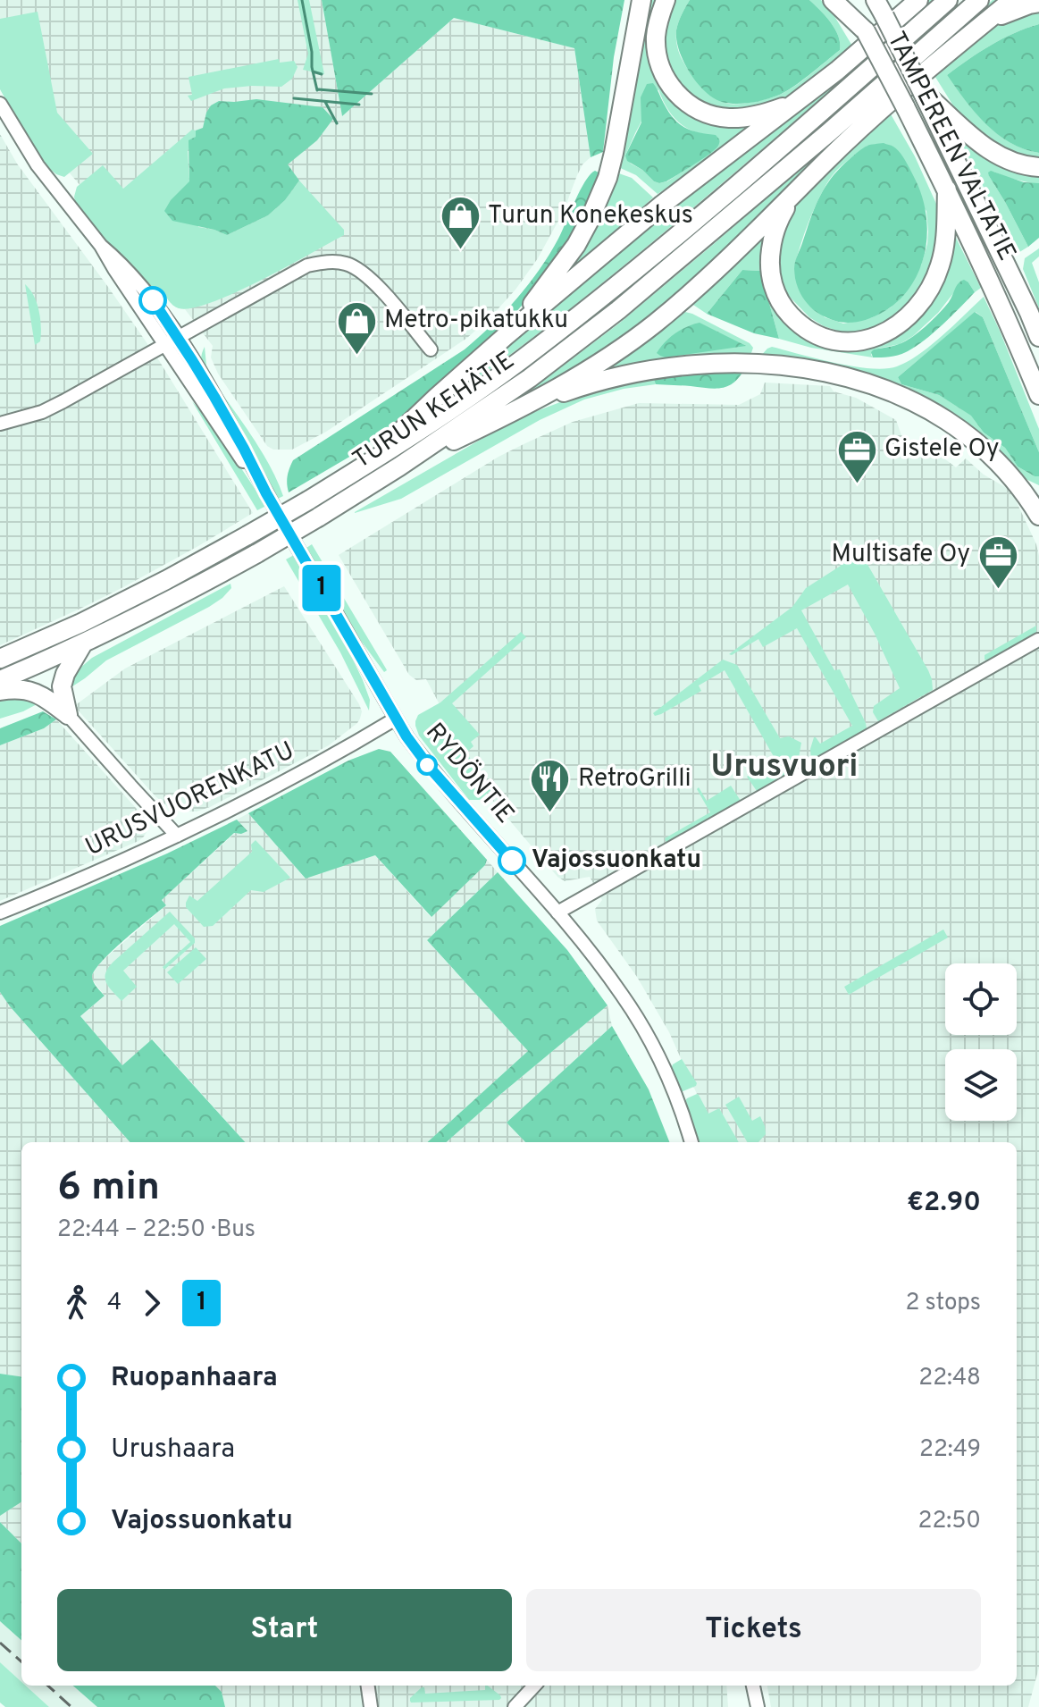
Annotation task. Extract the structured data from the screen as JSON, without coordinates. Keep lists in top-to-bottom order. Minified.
{"streets":{"highway":["TAMPEREEN VALTATIE","TURUN KEHÄTIE"],"street":["RYDÖNTIE","URUSVUORENKATU"]},"crossings":[["RYDÖNTIE","URUSVUORENKATU"]],"districts":["Urusvuori"],"places":{"shop":["Turun Konekeskus","Metro-pikatukku"],"office":["Gistele Oy","Multisafe Oy"],"restaurant":["RetroGrilli"],"other":["Vajossuonkatu"]},"lines":["bus line 1"],"page":{"on_map":"1","heading":["6 min","22:44 – 22:50 · Bus","€2.90"],"legs":["4","1","2 stops"],"list":[{"name":"Ruopanhaara","value":"22:48"},{"name":"Urushaara","value":"22:49"},{"name":"Vajossuonkatu","value":"22:50"}],"buttons":["Start","Tickets"]}}
